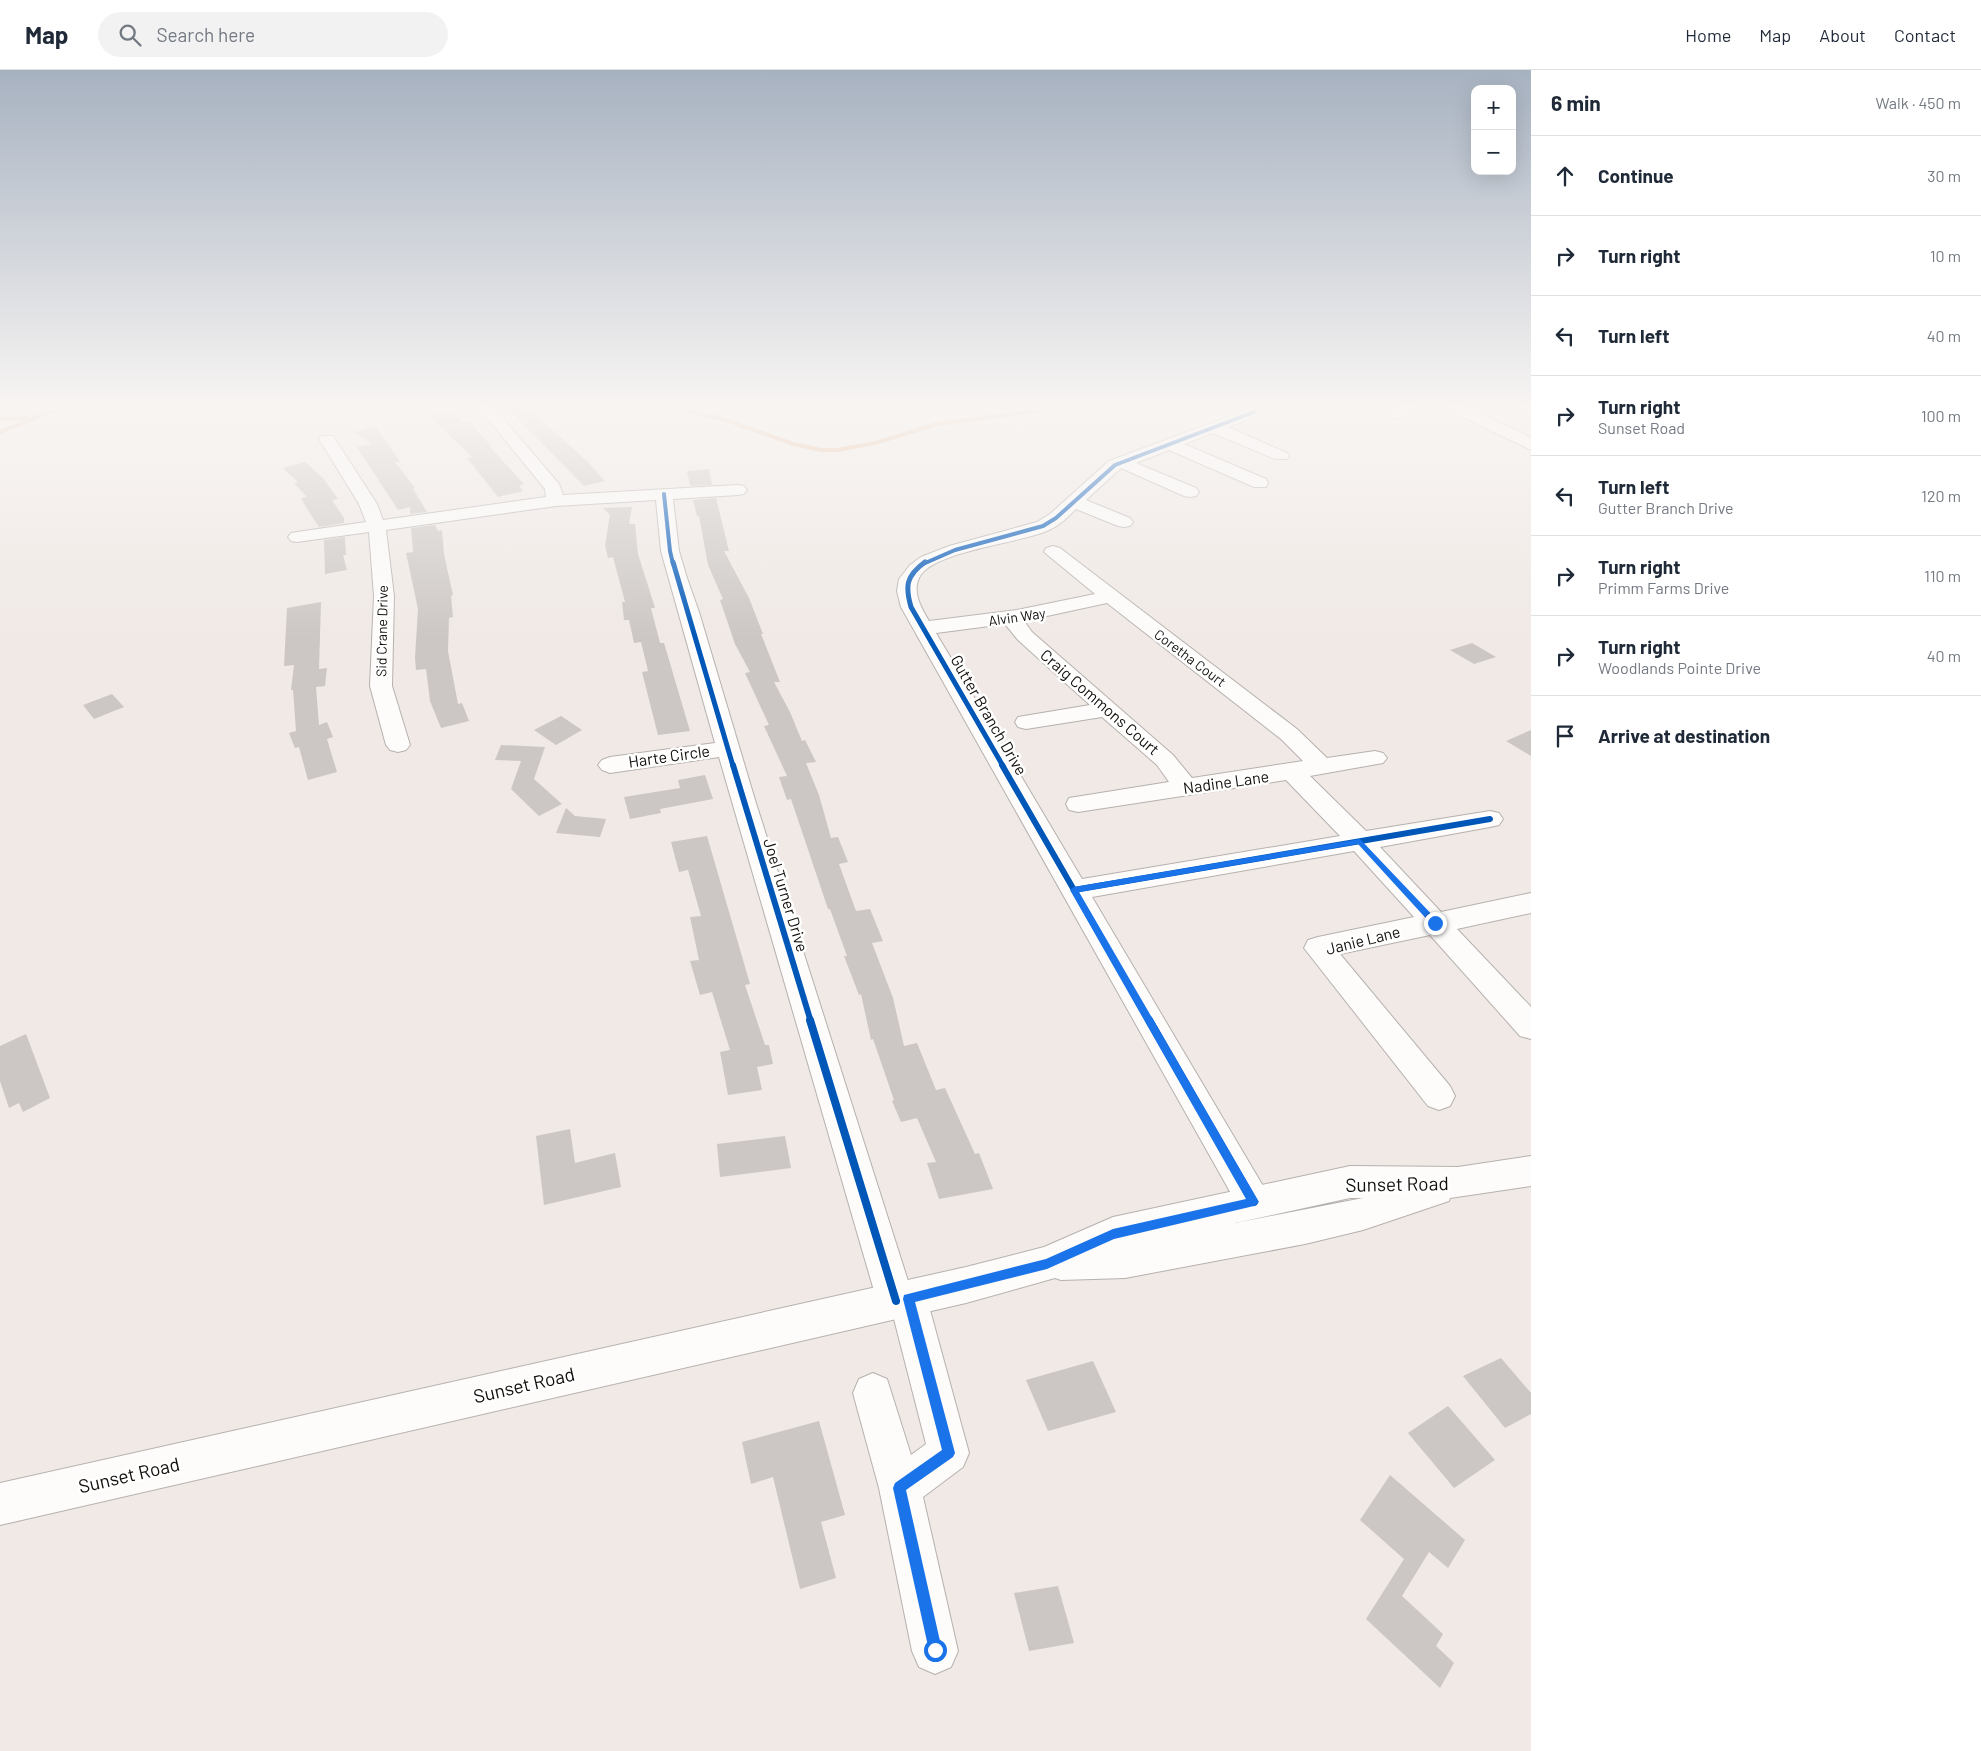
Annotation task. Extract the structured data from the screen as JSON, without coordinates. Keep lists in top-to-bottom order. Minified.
{"streets":{"street":["Alvin Way","Sid Crane Drive","Coretha Court","Craig Commons Court","Gutter Branch Drive","Harte Circle","Nadine Lane","Joel Turner Drive","Janie Lane","Sunset Road"]},"crossings":[["Alvin Way","Coretha Court"],["Alvin Way","Craig Commons Court"],["Alvin Way","Gutter Branch Drive"],["Coretha Court","Nadine Lane"],["Craig Commons Court","Nadine Lane"],["Gutter Branch Drive","Sunset Road"],["Harte Circle","Joel Turner Drive"],["Joel Turner Drive","Sunset Road"]],"page":{"header":"Map","search":"Search here","nav":["Home","Map","About","Contact"],"heading":["6 min","Walk · 450 m"],"map_buttons":["+","−"],"list":[["Continue","30 m"],["Turn right","10 m"],["Turn left","40 m"],["Turn right","Sunset Road","100 m"],["Turn left","Gutter Branch Drive","120 m"],["Turn right","Primm Farms Drive","110 m"],["Turn right","Woodlands Pointe Drive","40 m"],"Arrive at destination"]}}
